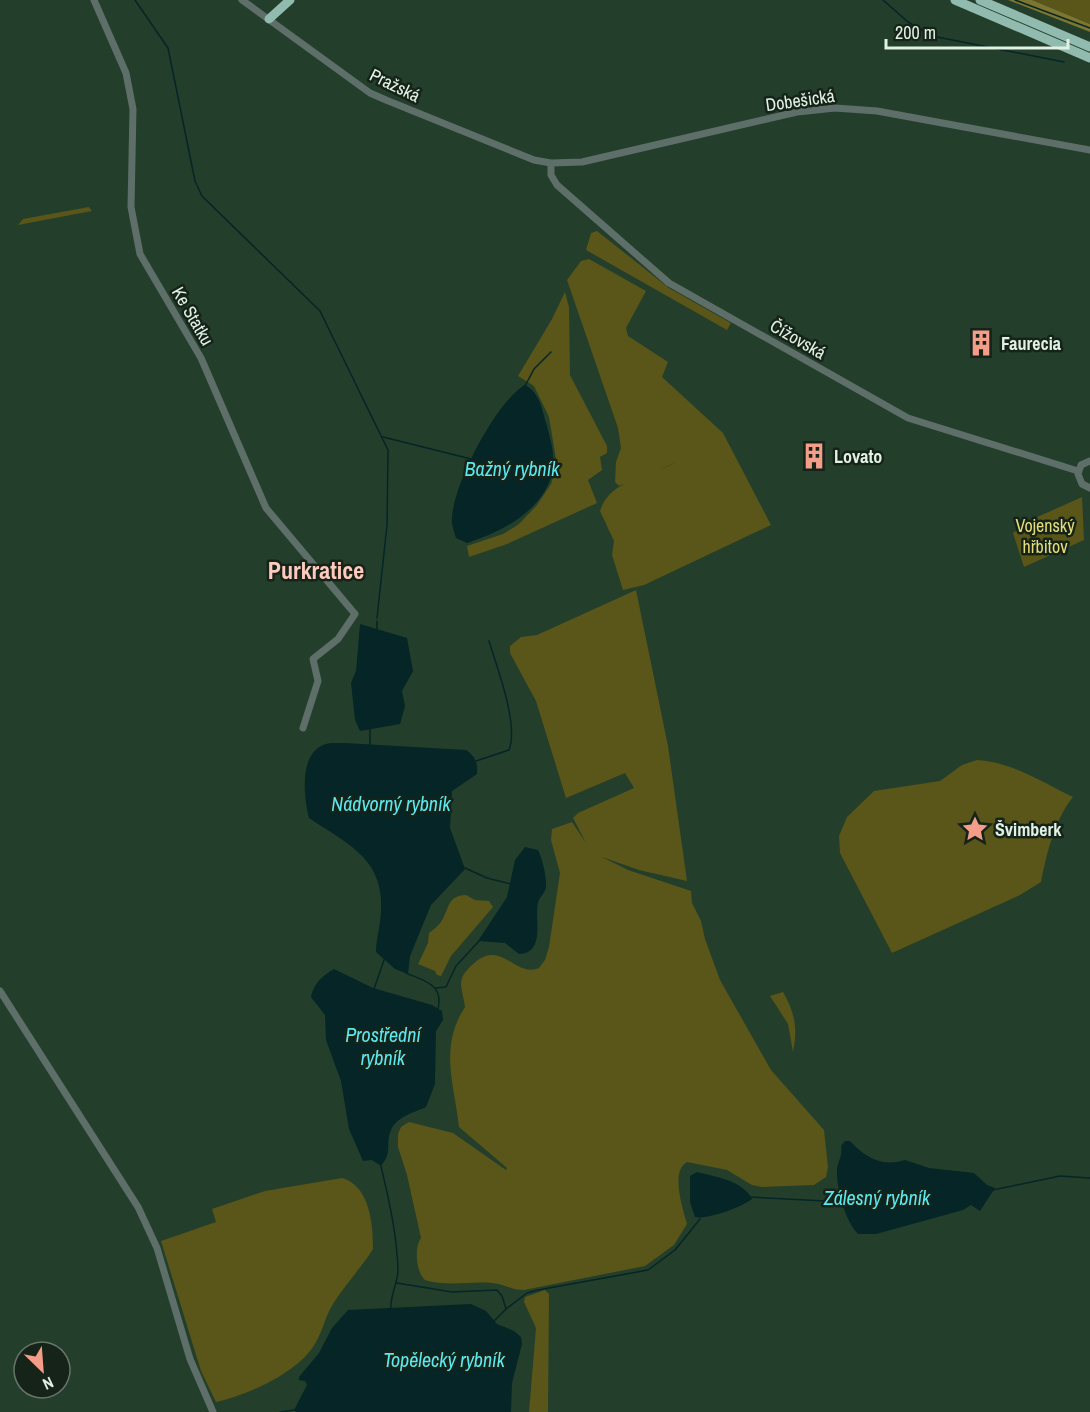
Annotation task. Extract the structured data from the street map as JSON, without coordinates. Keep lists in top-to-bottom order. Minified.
{"streets":{"street":["Pražská","Dobešická","Ke Statku","Čížovská"]},"crossings":[["Pražská","Dobešická"],["Pražská","Čížovská"],["Dobešická","Čížovská"]],"districts":["Purkratice"],"water":["Bažný rybník","Nádvorný rybník","Prostřední rybník","Zálesný rybník","Topělecký rybník"],"parks":["Vojenský hřbitov"],"places":{"building":["Faurecia","Lovato"],"place":["Švimberk"]},"scale_bar":"200 m","north":"bottom right"}
